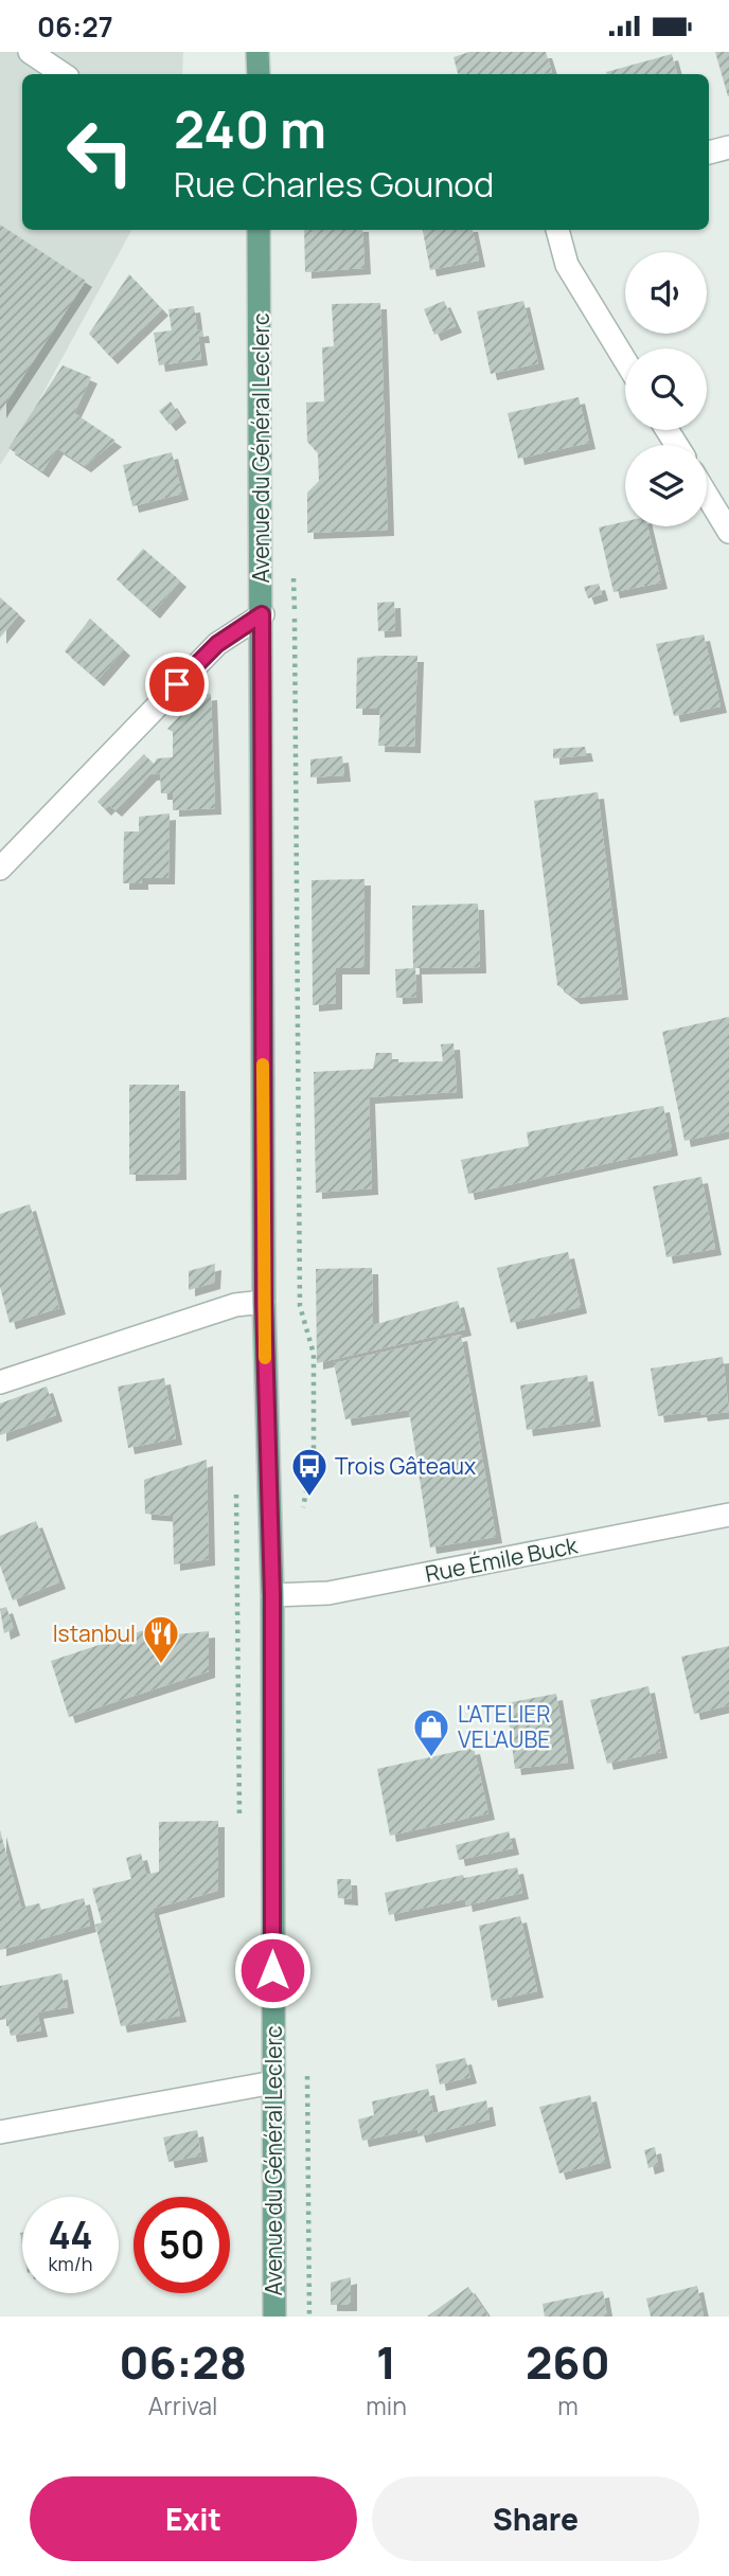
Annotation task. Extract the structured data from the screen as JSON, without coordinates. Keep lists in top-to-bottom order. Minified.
{"streets":{"main road":["Avenue du Général Leclerc"],"street":["Rue Émile Buck"]},"crossings":[["Avenue du Général Leclerc","Rue Émile Buck"]],"places":{"bus stop":["Trois Gâteaux"],"restaurant":["Istanbul"],"shop":["L'ATELIER VEL'AUBE"]},"page":{"status":"06:27","turn":["240 m","Rue Charles Gounod"],"speed":"44 km/h","limit":"50","eta":["06:28","Arrival","1","min","260","m"],"buttons":["Exit","Share"]}}
